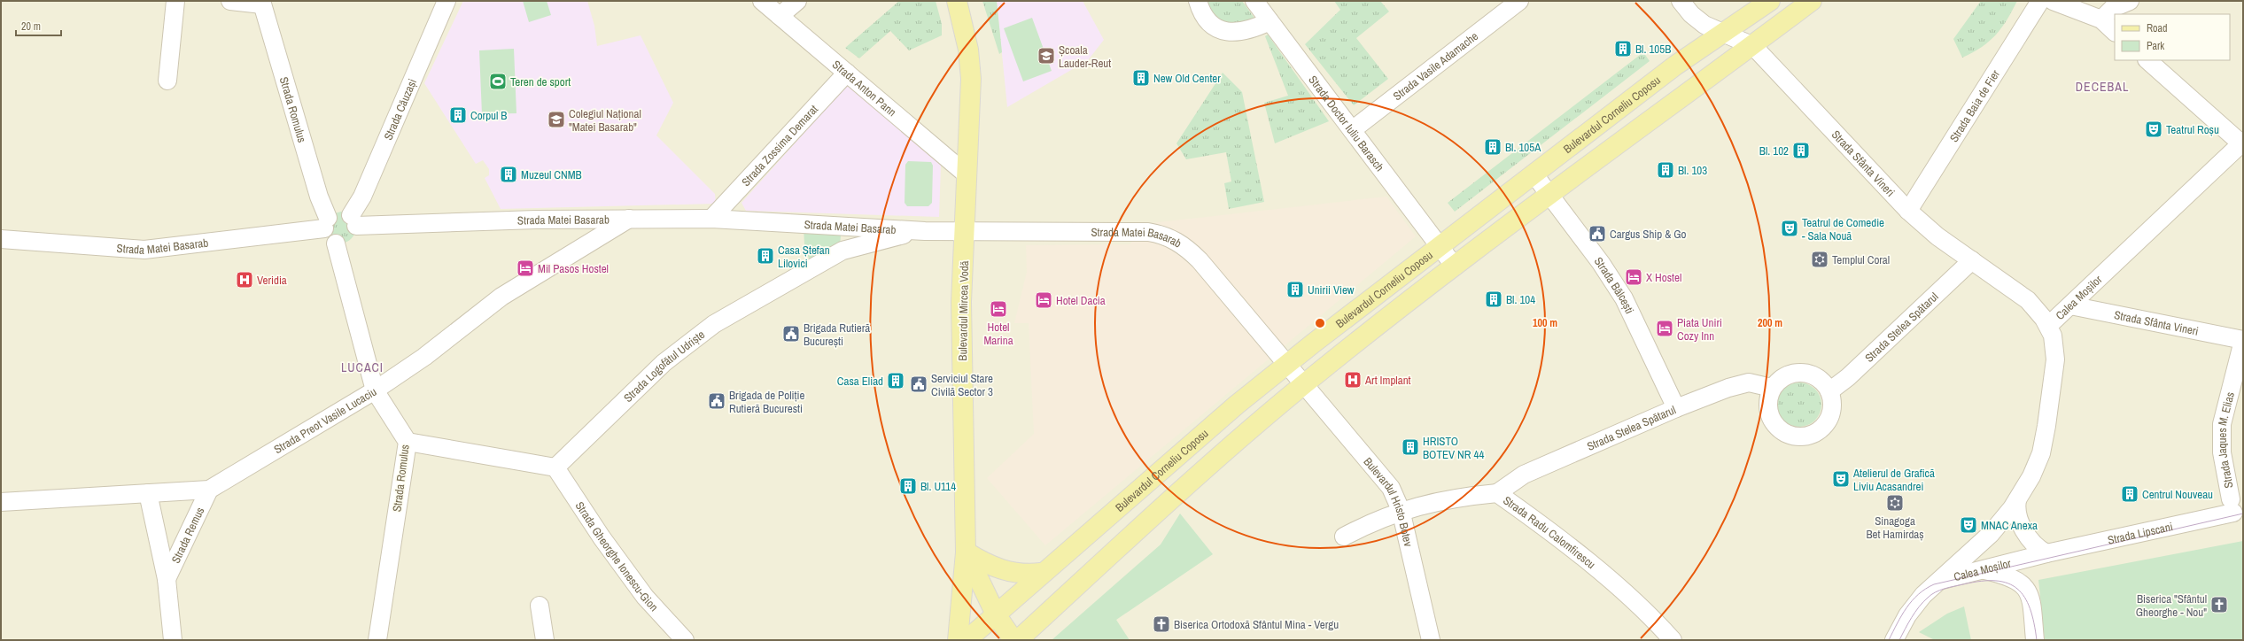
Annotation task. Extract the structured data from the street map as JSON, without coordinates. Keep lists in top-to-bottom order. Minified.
{"streets":{"main road":["Bulevardul Corneliu Coposu","Bulevardul Mircea Vodă"],"street":["Strada Vasile Adamache","Strada Anton Pann","Strada Baia de Fier","Strada Căuzași","Strada Romulus","Strada Doctor Iuliu Barasch","Strada Zossima Demarat","Strada Sfânta Vineri","Strada Matei Basarab","Strada Bălcești","Calea Moșilor","Strada Stelea Spătarul","Strada Logofătul Udriște","Strada Preot Vasile Lucaciu","Strada Jaques M. Elias","Bulevardul Hristo Botev","Strada Radu Calomfirescu","Strada Lipscani","Strada Remus","Strada Gheorghe Ionescu-Gion"]},"crossings":[["Strada Vasile Adamache","Strada Doctor Iuliu Barasch"],["Strada Anton Pann","Strada Zossima Demarat"],["Strada Anton Pann","Bulevardul Mircea Vodă"],["Strada Baia de Fier","Strada Sfânta Vineri"],["Strada Căuzași","Strada Romulus"],["Strada Căuzași","Strada Matei Basarab"],["Strada Romulus","Strada Matei Basarab"],["Strada Romulus","Strada Preot Vasile Lucaciu"],["Bulevardul Corneliu Coposu","Strada Doctor Iuliu Barasch"],["Bulevardul Corneliu Coposu","Strada Sfânta Vineri"],["Bulevardul Corneliu Coposu","Strada Matei Basarab"],["Bulevardul Corneliu Coposu","Strada Bălcești"],["Bulevardul Corneliu Coposu","Bulevardul Mircea Vodă"],["Strada Zossima Demarat","Strada Matei Basarab"],["Strada Sfânta Vineri","Calea Moșilor"],["Strada Sfânta Vineri","Strada Stelea Spătarul"],["Strada Sfânta Vineri","Strada Jaques M. Elias"],["Strada Matei Basarab","Bulevardul Mircea Vodă"],["Strada Matei Basarab","Strada Logofătul Udriște"],["Strada Matei Basarab","Strada Preot Vasile Lucaciu"],["Strada Matei Basarab","Bulevardul Hristo Botev"],["Strada Bălcești","Strada Stelea Spătarul"],["Calea Moșilor","Strada Lipscani"],["Strada Stelea Spătarul","Strada Radu Calomfirescu"],["Strada Logofătul Udriște","Strada Gheorghe Ionescu-Gion"],["Strada Preot Vasile Lucaciu","Strada Remus"],["Strada Jaques M. Elias","Strada Lipscani"],["Bulevardul Hristo Botev","Strada Radu Calomfirescu"]],"districts":["DECEBAL","LUCACI"],"places":{"building":["Bl. 105B","New Old Center","Corpul B","Bl. 105A","Bl. 102","Bl. 103","Muzeul CNMB","Casa Ștefan Lilovici","Unirii View","Bl. 104","Casa Eliad","HRISTO BOTEV NR 44","Bl. U114","Centrul Nouveau"],"school or university":["Școala Lauder-Reut","Colegiul Național \"Matei Basarab\""],"sports":["Teren de sport"],"theatre":["Teatrul Roșu","Teatrul de Comedie - Sala Nouă","Atelierul de Grafică Liviu Acasandrei","MNAC Anexa"],"public building":["Cargus Ship & Go","Brigada Rutieră București","Serviciul Stare Civilă Sector 3","Brigada de Poliție Rutieră Bucuresti"],"synagogue":["Templul Coral","Sinagoga Bet Hamirdaș"],"hotel":["Mil Pasos Hostel","X Hostel","Hotel Dacia","Hotel Marina","Piata Uniri Cozy Inn"],"hospital":["Veridia","Art Implant"],"church":["Biserica \"Sfântul Gheorghe - Nou\"","Biserica Ortodoxă Sfântul Mina - Vergu"]},"legend":["Road","Park"],"scale_bar":"20 m","rings":["100 m","200 m"]}
